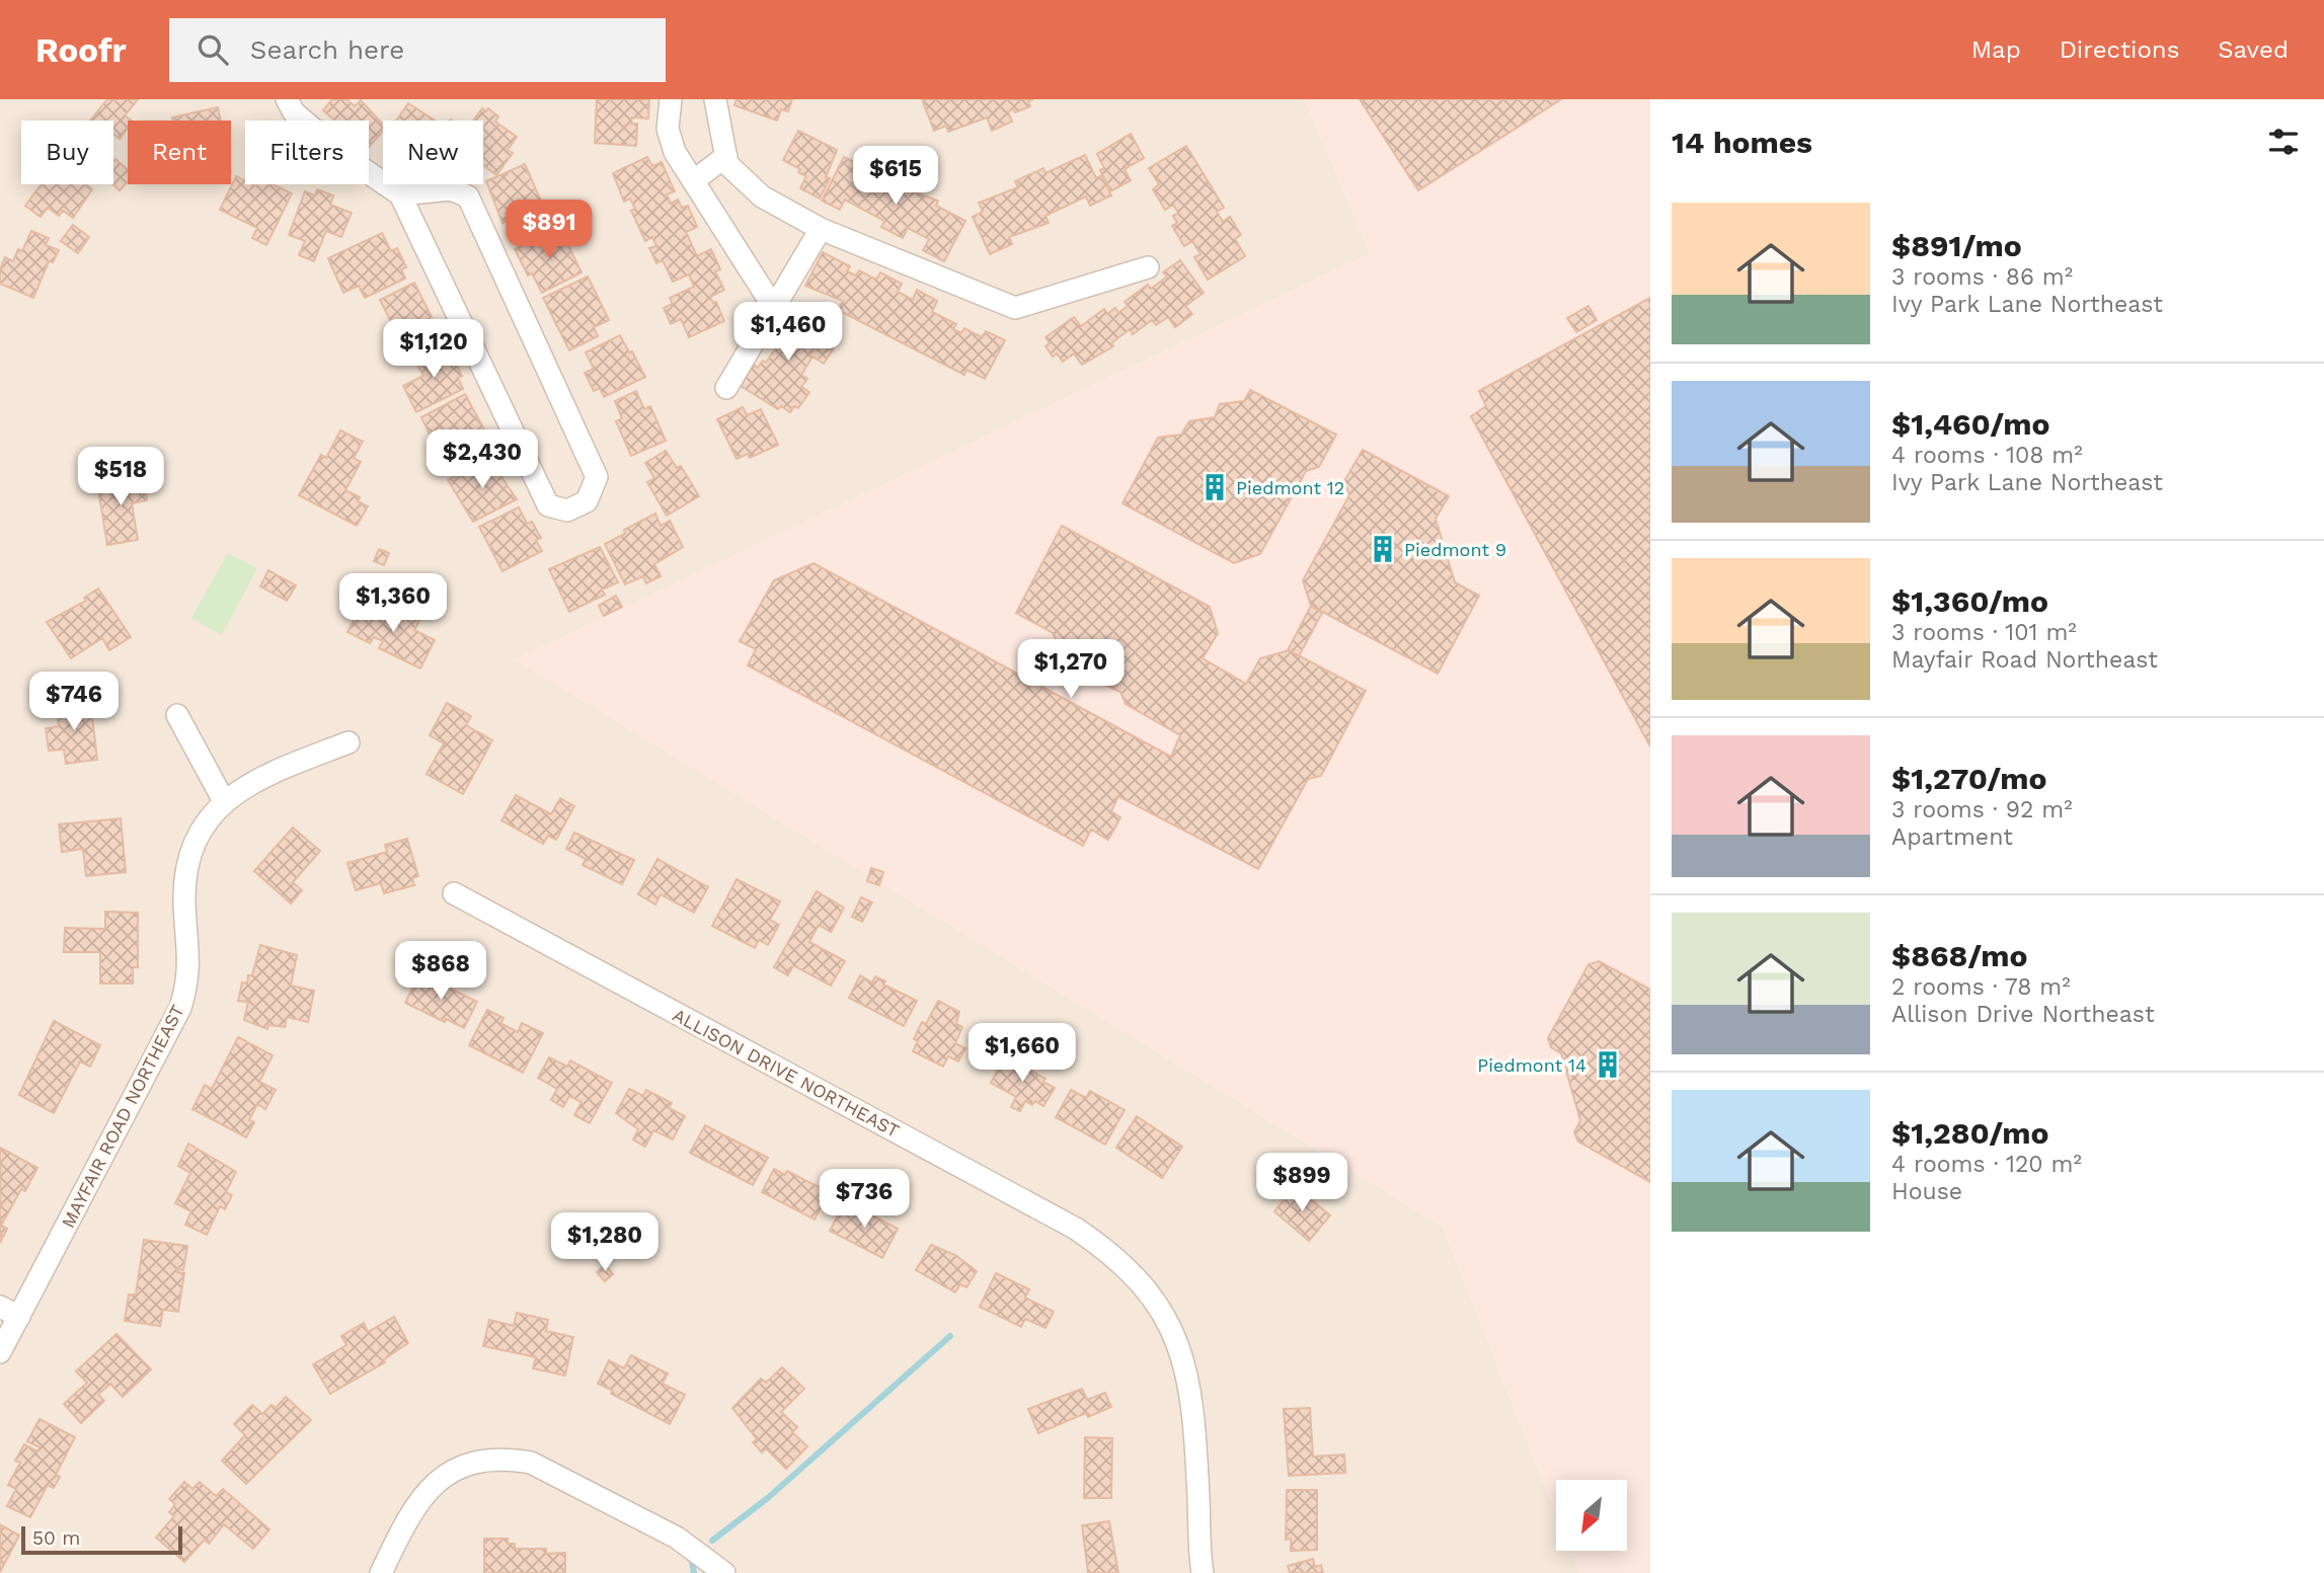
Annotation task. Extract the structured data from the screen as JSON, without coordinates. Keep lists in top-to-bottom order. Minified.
{"streets":{"street":["ALLISON DRIVE NORTHEAST","MAYFAIR ROAD NORTHEAST"]},"places":{"building":["Piedmont 12","Piedmont 9","Piedmont 14"]},"scale_bar":"50 m","north":"bottom left","page":{"header":"Roofr","search":"Search here","nav":["Map","Directions","Saved"],"heading":"14 homes","chip":["Buy","Rent","Filters","New"],"price":["$615","$891","$1,460","$1,120","$2,430","$518","$1,360","$1,270","$746","$868","$1,660","$899","$736","$1,280"],"list":[{"name":"$891/mo","note":"3 rooms · 86 m² · Ivy Park Lane Northeast"},{"name":"$1,460/mo","note":"4 rooms · 108 m² · Ivy Park Lane Northeast"},{"name":"$1,360/mo","note":"3 rooms · 101 m² · Mayfair Road Northeast"},{"name":"$1,270/mo","note":"3 rooms · 92 m² · Apartment"},{"name":"$868/mo","note":"2 rooms · 78 m² · Allison Drive Northeast"},{"name":"$1,280/mo","note":"4 rooms · 120 m² · House"}],"scale":"50 m"}}
